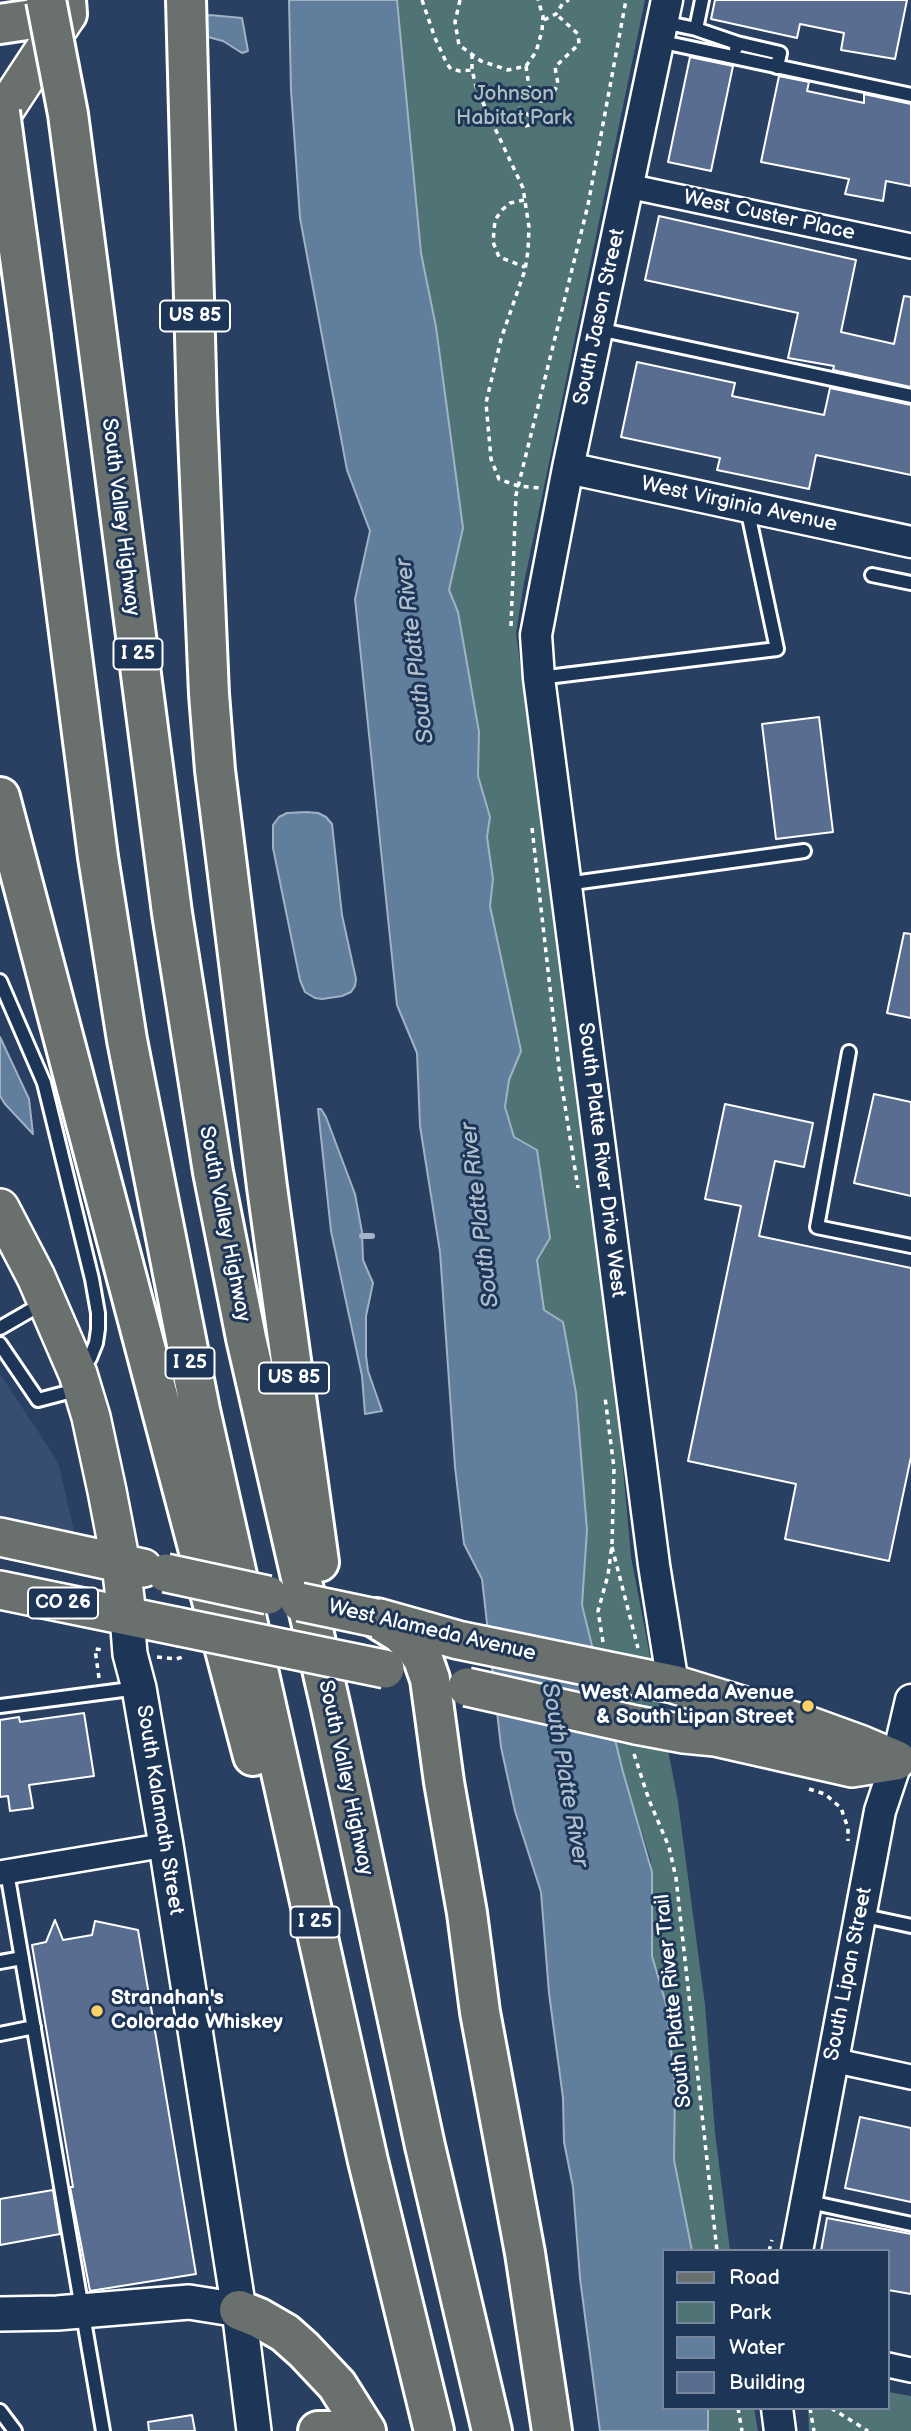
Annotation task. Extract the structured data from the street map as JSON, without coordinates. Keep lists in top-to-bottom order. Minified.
{"streets":{"highway":["US 85","South Valley Highway","I 25"],"main road":["CO 26","West Alameda Avenue","South Kalamath Street"],"street":["West Custer Place","South Jason Street","West Virginia Avenue","South Platte River Drive West","South Lipan Street"],"path":["South Platte River Trail"]},"crossings":[["West Custer Place","South Jason Street"],["US 85","South Valley Highway"],["South Jason Street","West Virginia Avenue"],["South Jason Street","South Platte River Drive West"],["South Platte River Drive West","West Alameda Avenue"],["CO 26","West Alameda Avenue"],["CO 26","South Kalamath Street"],["CO 26","South Lipan Street"],["CO 26","South Platte River Trail"],["West Alameda Avenue","South Kalamath Street"],["West Alameda Avenue","South Lipan Street"]],"water":["South Platte River"],"parks":["Johnson Habitat Park"],"places":["West Alameda Avenue & South Lipan Street","Stranahan's Colorado Whiskey"],"legend":["Road","Park","Water","Building"]}
